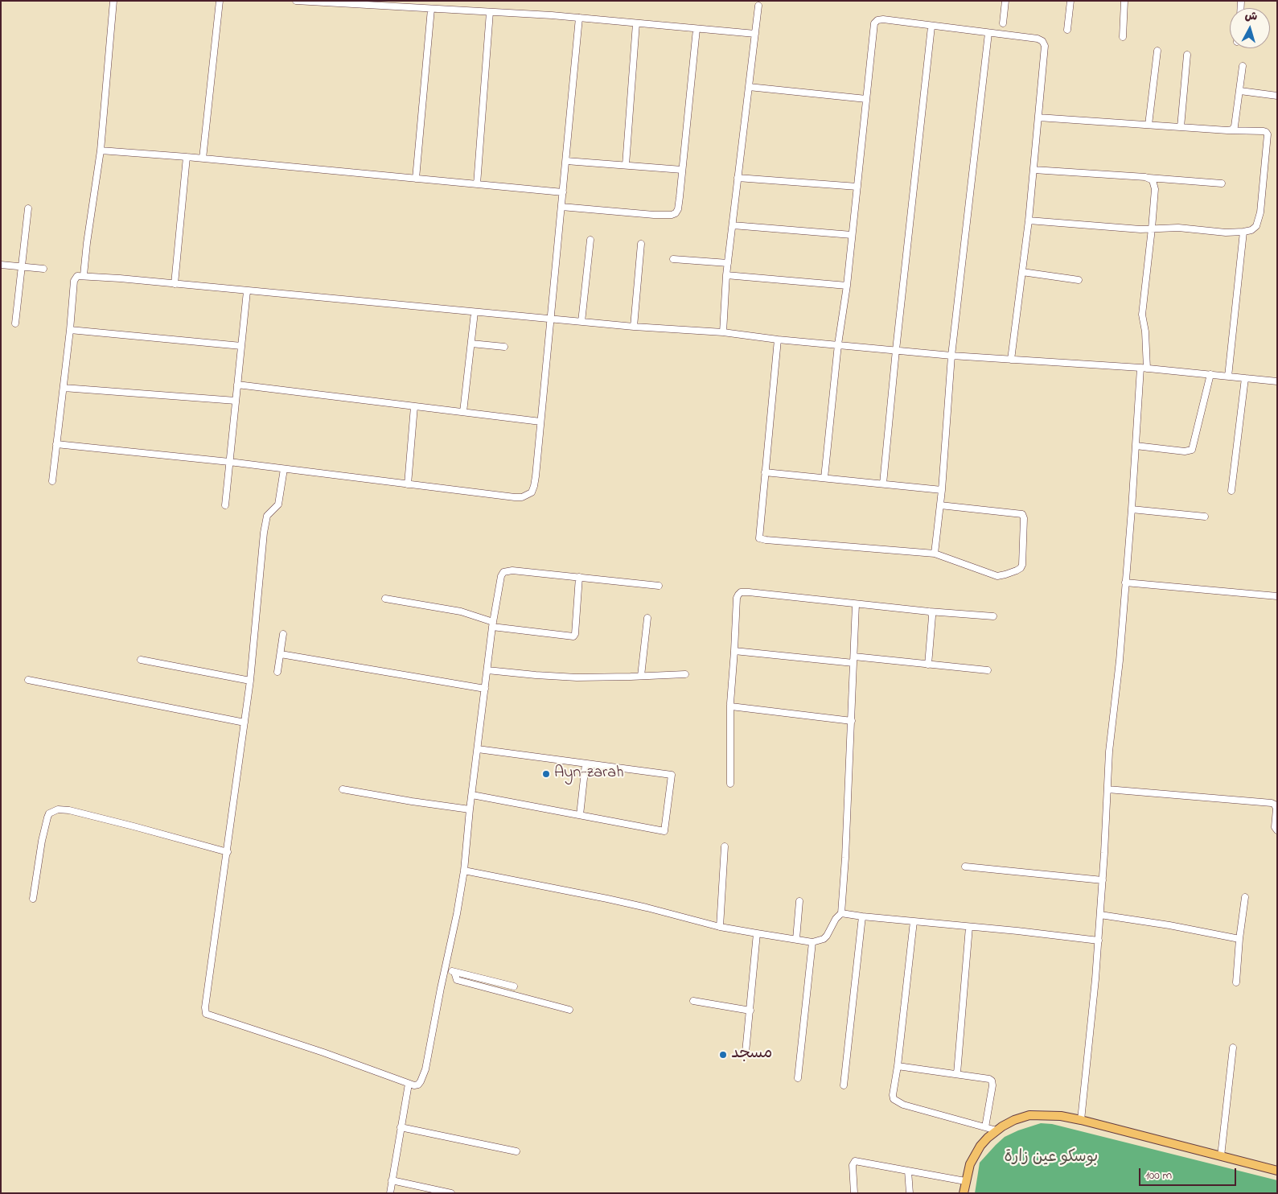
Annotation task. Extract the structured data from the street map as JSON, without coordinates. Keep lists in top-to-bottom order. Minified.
{"parks":["بوسكو عين زارة"],"places":["Ayn-zarah","مسجد"],"scale_bar":"100 m","north":"top"}
